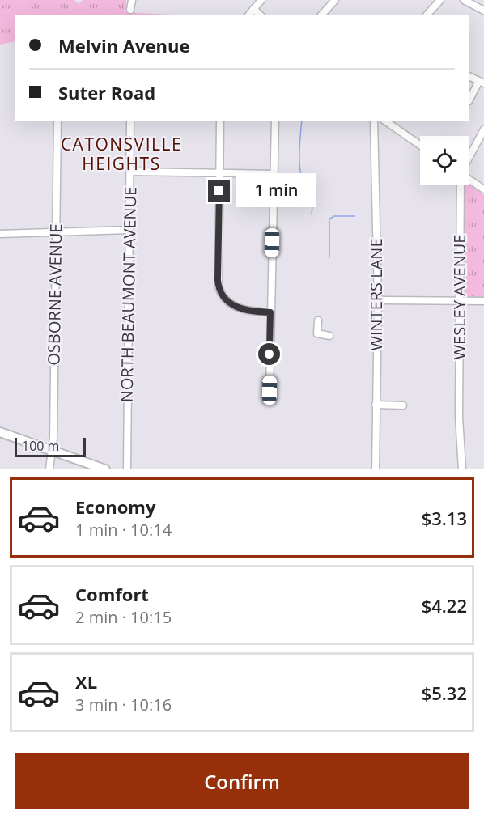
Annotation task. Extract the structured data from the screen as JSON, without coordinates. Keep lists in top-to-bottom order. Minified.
{"streets":{"street":["OSBORNE AVENUE","NORTH BEAUMONT AVENUE","WINTERS LANE","WESLEY AVENUE"]},"districts":["CATONSVILLE HEIGHTS"],"scale_bar":"100 m","page":{"banner":["Melvin Avenue","Suter Road"],"bubble":"1 min","scale":"100 m","list":[{"name":"Economy","note":"1 min · 10:14","value":"$3.13"},{"name":"Comfort","note":"2 min · 10:15","value":"$4.22"},{"name":"XL","note":"3 min · 10:16","value":"$5.32"}],"buttons":"Confirm"}}
